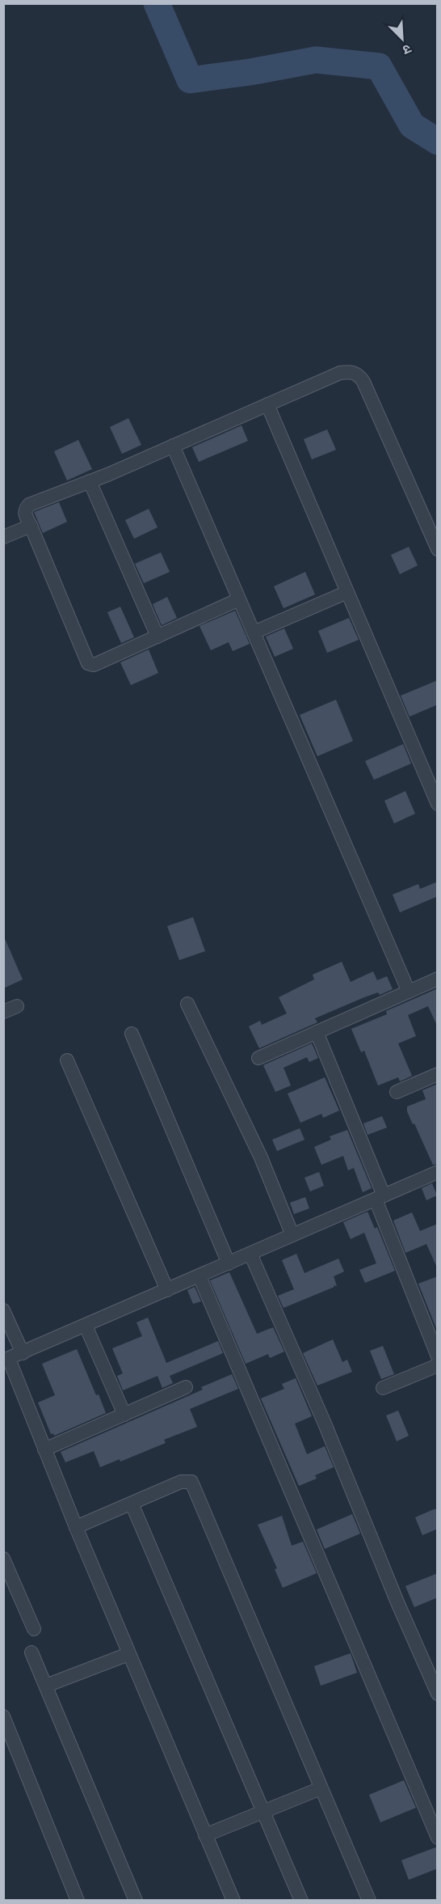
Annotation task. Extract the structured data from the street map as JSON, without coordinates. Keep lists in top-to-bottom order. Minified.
{"north":"bottom right"}
